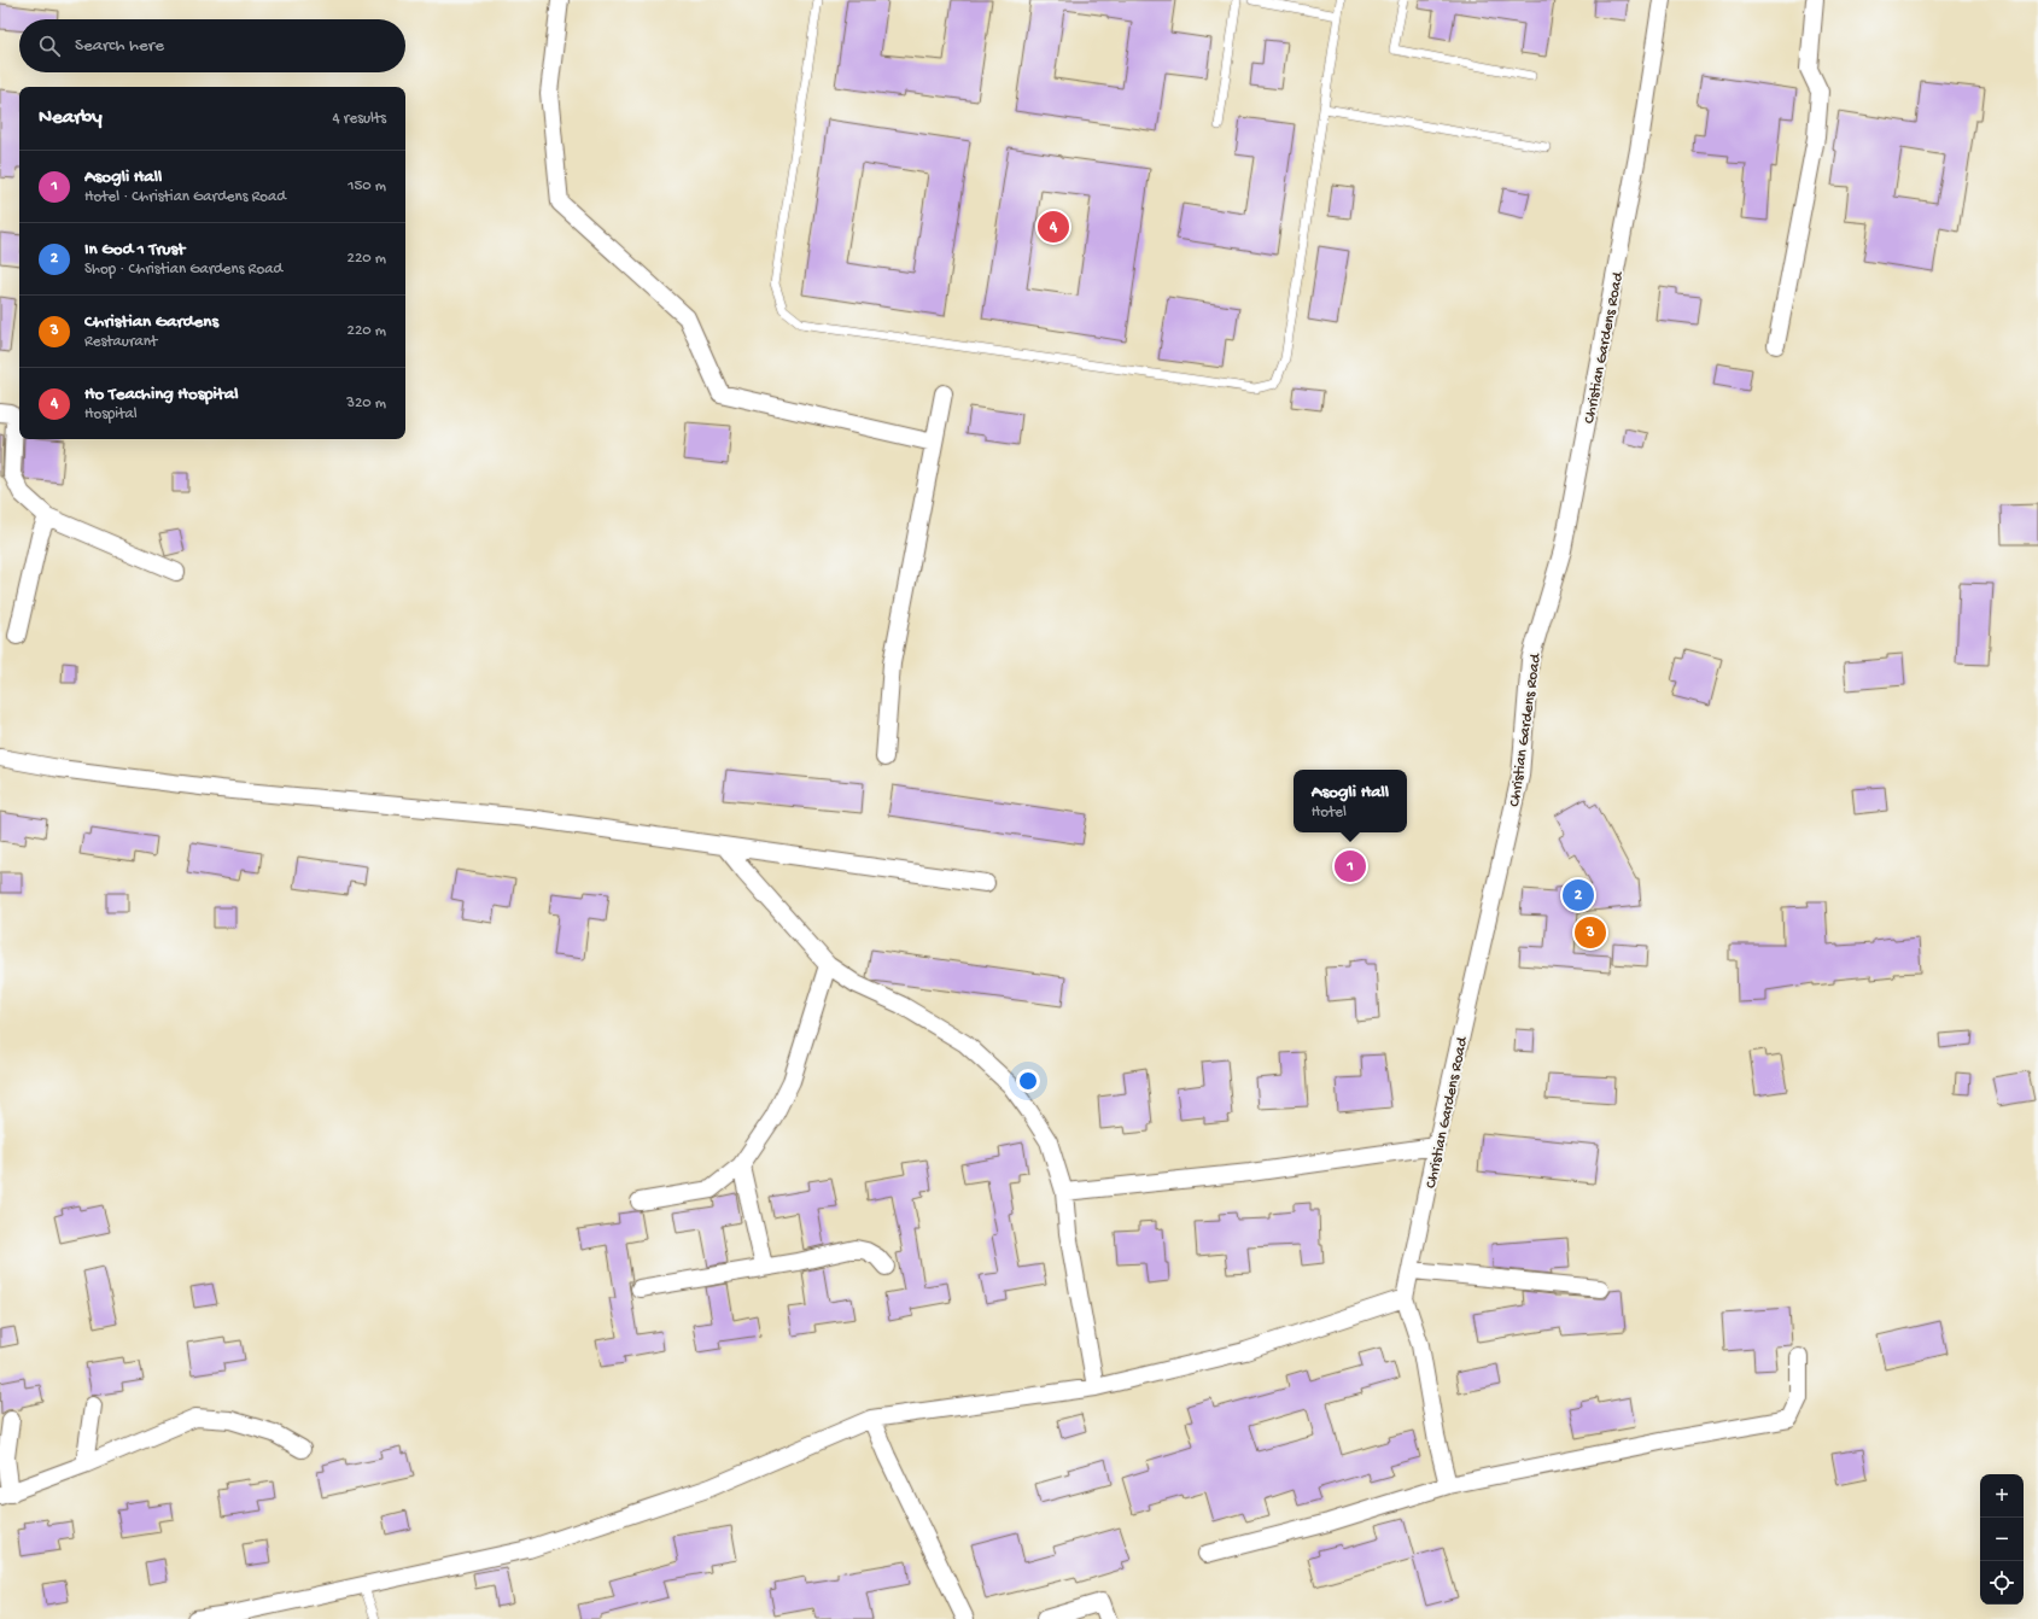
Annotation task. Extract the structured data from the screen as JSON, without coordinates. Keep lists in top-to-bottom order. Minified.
{"streets":{"street":["Christian Gardens Road"]},"page":{"search":"Search here","heading":["Nearby","4 results"],"list":[{"mark":"1","name":"Asogli Hall","note":"Hotel · Christian Gardens Road","value":"150 m"},{"mark":"2","name":"In God 1 Trust","note":"Shop · Christian Gardens Road","value":"220 m"},{"mark":"3","name":"Christian Gardens","note":"Restaurant","value":"220 m"},{"mark":"4","name":"Ho Teaching Hospital","note":"Hospital","value":"320 m"}],"pins":["4","1","2","3"],"popup":["Asogli Hall","Hotel"],"map_buttons":["+","−"]}}
